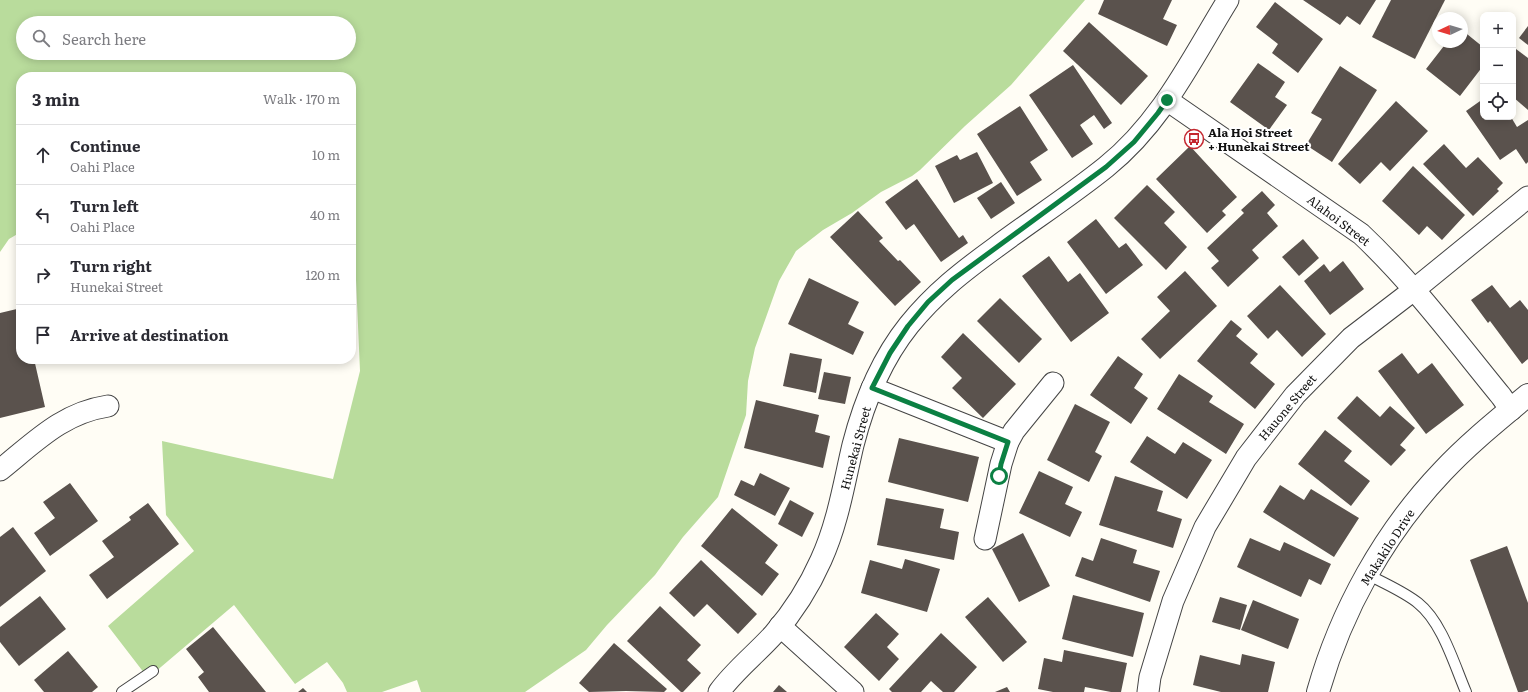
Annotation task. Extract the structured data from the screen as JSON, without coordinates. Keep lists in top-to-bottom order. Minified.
{"streets":{"street":["Alahoi Street","Hauone Street","Hunekai Street","Makakilo Drive"]},"crossings":[["Alahoi Street","Hauone Street"],["Alahoi Street","Hunekai Street"],["Alahoi Street","Makakilo Drive"]],"places":{"bus stop":["Ala Hoi Street + Hunekai Street"]},"north":"left","page":{"map_buttons":["+","−"],"search":"Search here","heading":["3 min","Walk · 170 m"],"list":[["Continue","Oahi Place","10 m"],["Turn left","Oahi Place","40 m"],["Turn right","Hunekai Street","120 m"],"Arrive at destination"]}}
